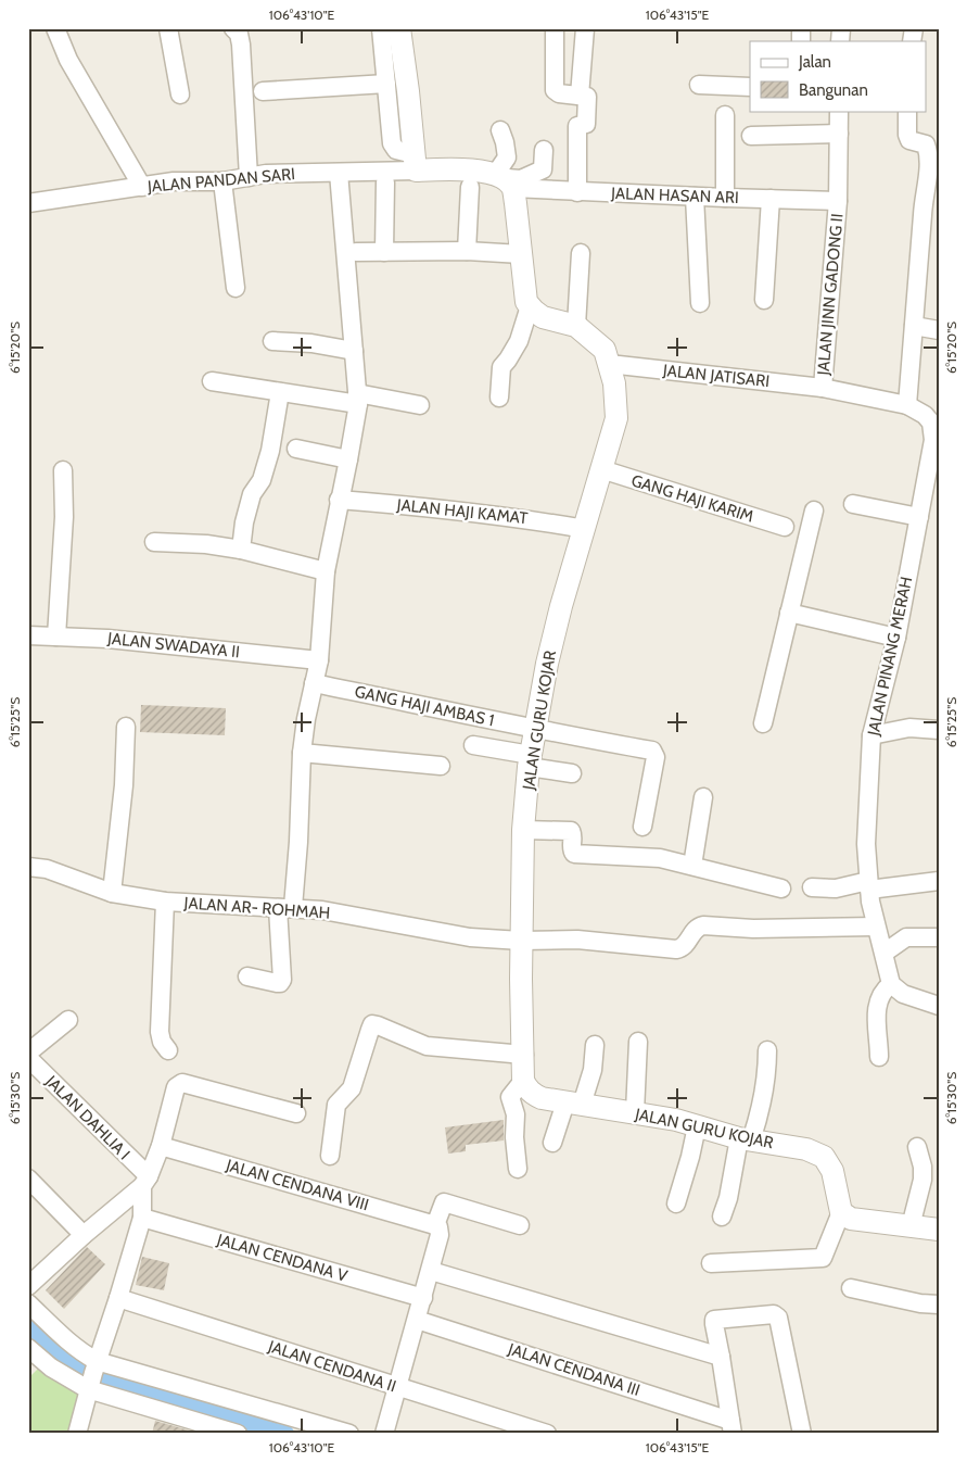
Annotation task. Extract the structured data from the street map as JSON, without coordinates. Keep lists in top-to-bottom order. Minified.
{"streets":{"street":["JALAN PANDAN SARI","JALAN HASAN ARI","JALAN JINN GADONG II","JALAN JATISARI","GANG HAJI KARIM","JALAN HAJI KAMAT","JALAN SWADAYA II","JALAN PINANG MERAH","GANG HAJI AMBAS 1","JALAN GURU KOJAR","JALAN AR- ROHMAH","JALAN DAHLIA I","JALAN CENDANA VIII","JALAN CENDANA V","JALAN CENDANA II","JALAN CENDANA III"]},"crossings":[["JALAN HASAN ARI","JALAN JINN GADONG II"],["JALAN JINN GADONG II","JALAN JATISARI"],["JALAN JINN GADONG II","JALAN PINANG MERAH"],["JALAN JATISARI","JALAN PINANG MERAH"],["JALAN JATISARI","JALAN GURU KOJAR"],["GANG HAJI KARIM","JALAN GURU KOJAR"],["JALAN HAJI KAMAT","JALAN GURU KOJAR"],["JALAN PINANG MERAH","JALAN AR- ROHMAH"],["GANG HAJI AMBAS 1","JALAN GURU KOJAR"],["JALAN GURU KOJAR","JALAN AR- ROHMAH"]],"legend":["Jalan","Bangunan"],"coordinates":["106°43'10\"E","106°43'15\"E","6°15'20\"S","6°15'25\"S","6°15'30\"S"]}
